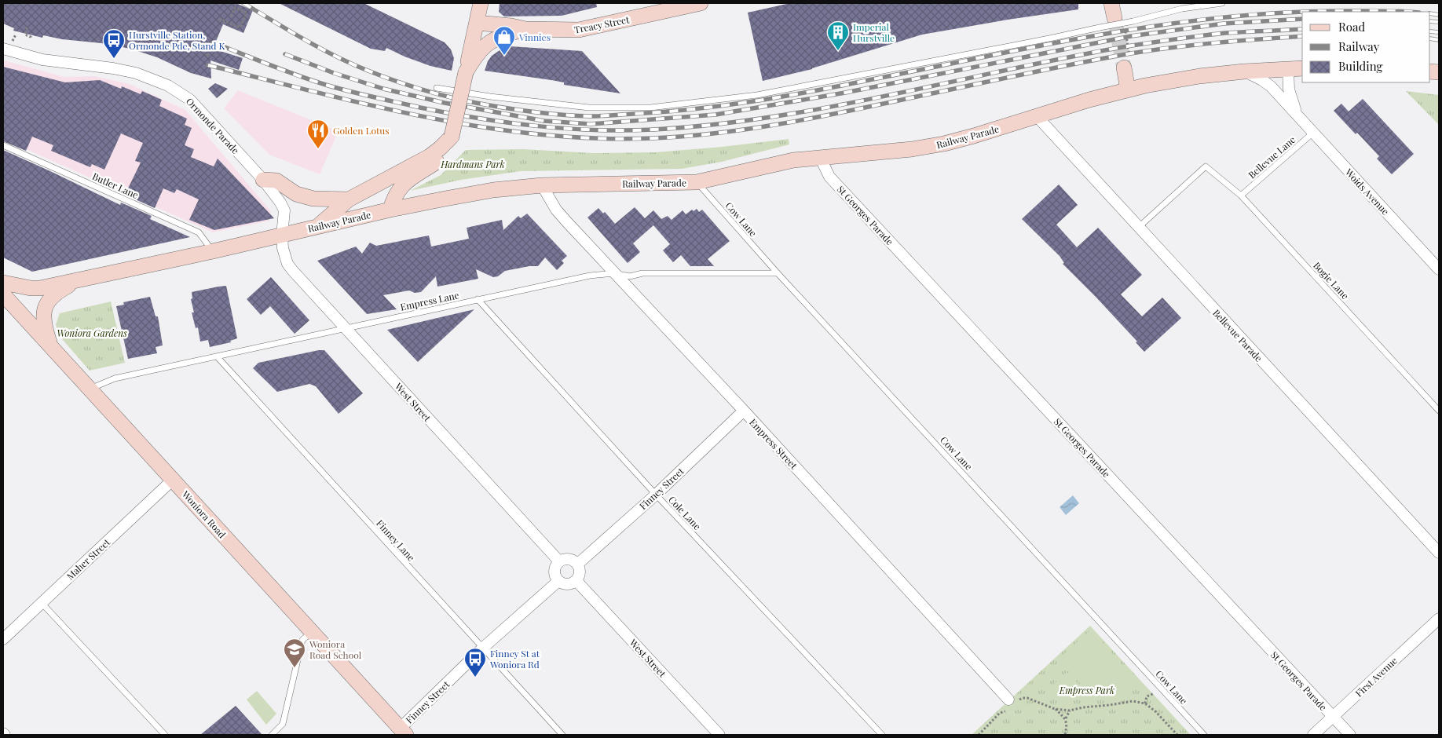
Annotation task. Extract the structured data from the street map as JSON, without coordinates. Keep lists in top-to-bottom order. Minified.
{"streets":{"street":["Treacy Street","Ormonde Parade","Railway Parade","Woids Avenue","St Georges Parade","Bellevue Parade","West Street","Empress Street","Finney Street","Woniora Road","Maher Street","First Avenue"],"lane":["Bellevue Lane","Butler Lane","Cow Lane","Bogie Lane","Empress Lane","Cole Lane","Finney Lane"]},"crossings":[["Ormonde Parade","Railway Parade"],["Ormonde Parade","West Street"],["Railway Parade","Butler Lane"],["Railway Parade","Woids Avenue"],["Railway Parade","St Georges Parade"],["Railway Parade","Cow Lane"],["Railway Parade","Bellevue Parade"],["Railway Parade","West Street"],["Railway Parade","Empress Street"],["Bellevue Lane","Woids Avenue"],["Bellevue Lane","Bogie Lane"],["St Georges Parade","First Avenue"],["Cow Lane","Empress Lane"],["Bogie Lane","Bellevue Parade"],["Empress Lane","West Street"],["Empress Lane","Empress Street"],["Empress Lane","Cole Lane"],["Empress Lane","Woniora Road"],["Empress Lane","Finney Lane"],["West Street","Finney Street"],["Empress Street","Finney Street"],["Finney Street","Cole Lane"],["Finney Street","Woniora Road"],["Finney Street","Finney Lane"],["Woniora Road","Maher Street"]],"parks":["Hardmans Park","Woniora Gardens","Empress Park"],"places":{"building":["Imperial Hurstville"],"shop":["Vinnies"],"bus stop":["Hurstville Station, Ormonde Pde, Stand K","Finney St at Woniora Rd"],"restaurant":["Golden Lotus"],"school or university":["Woniora Road School"]},"legend":["Road","Railway","Building"]}
